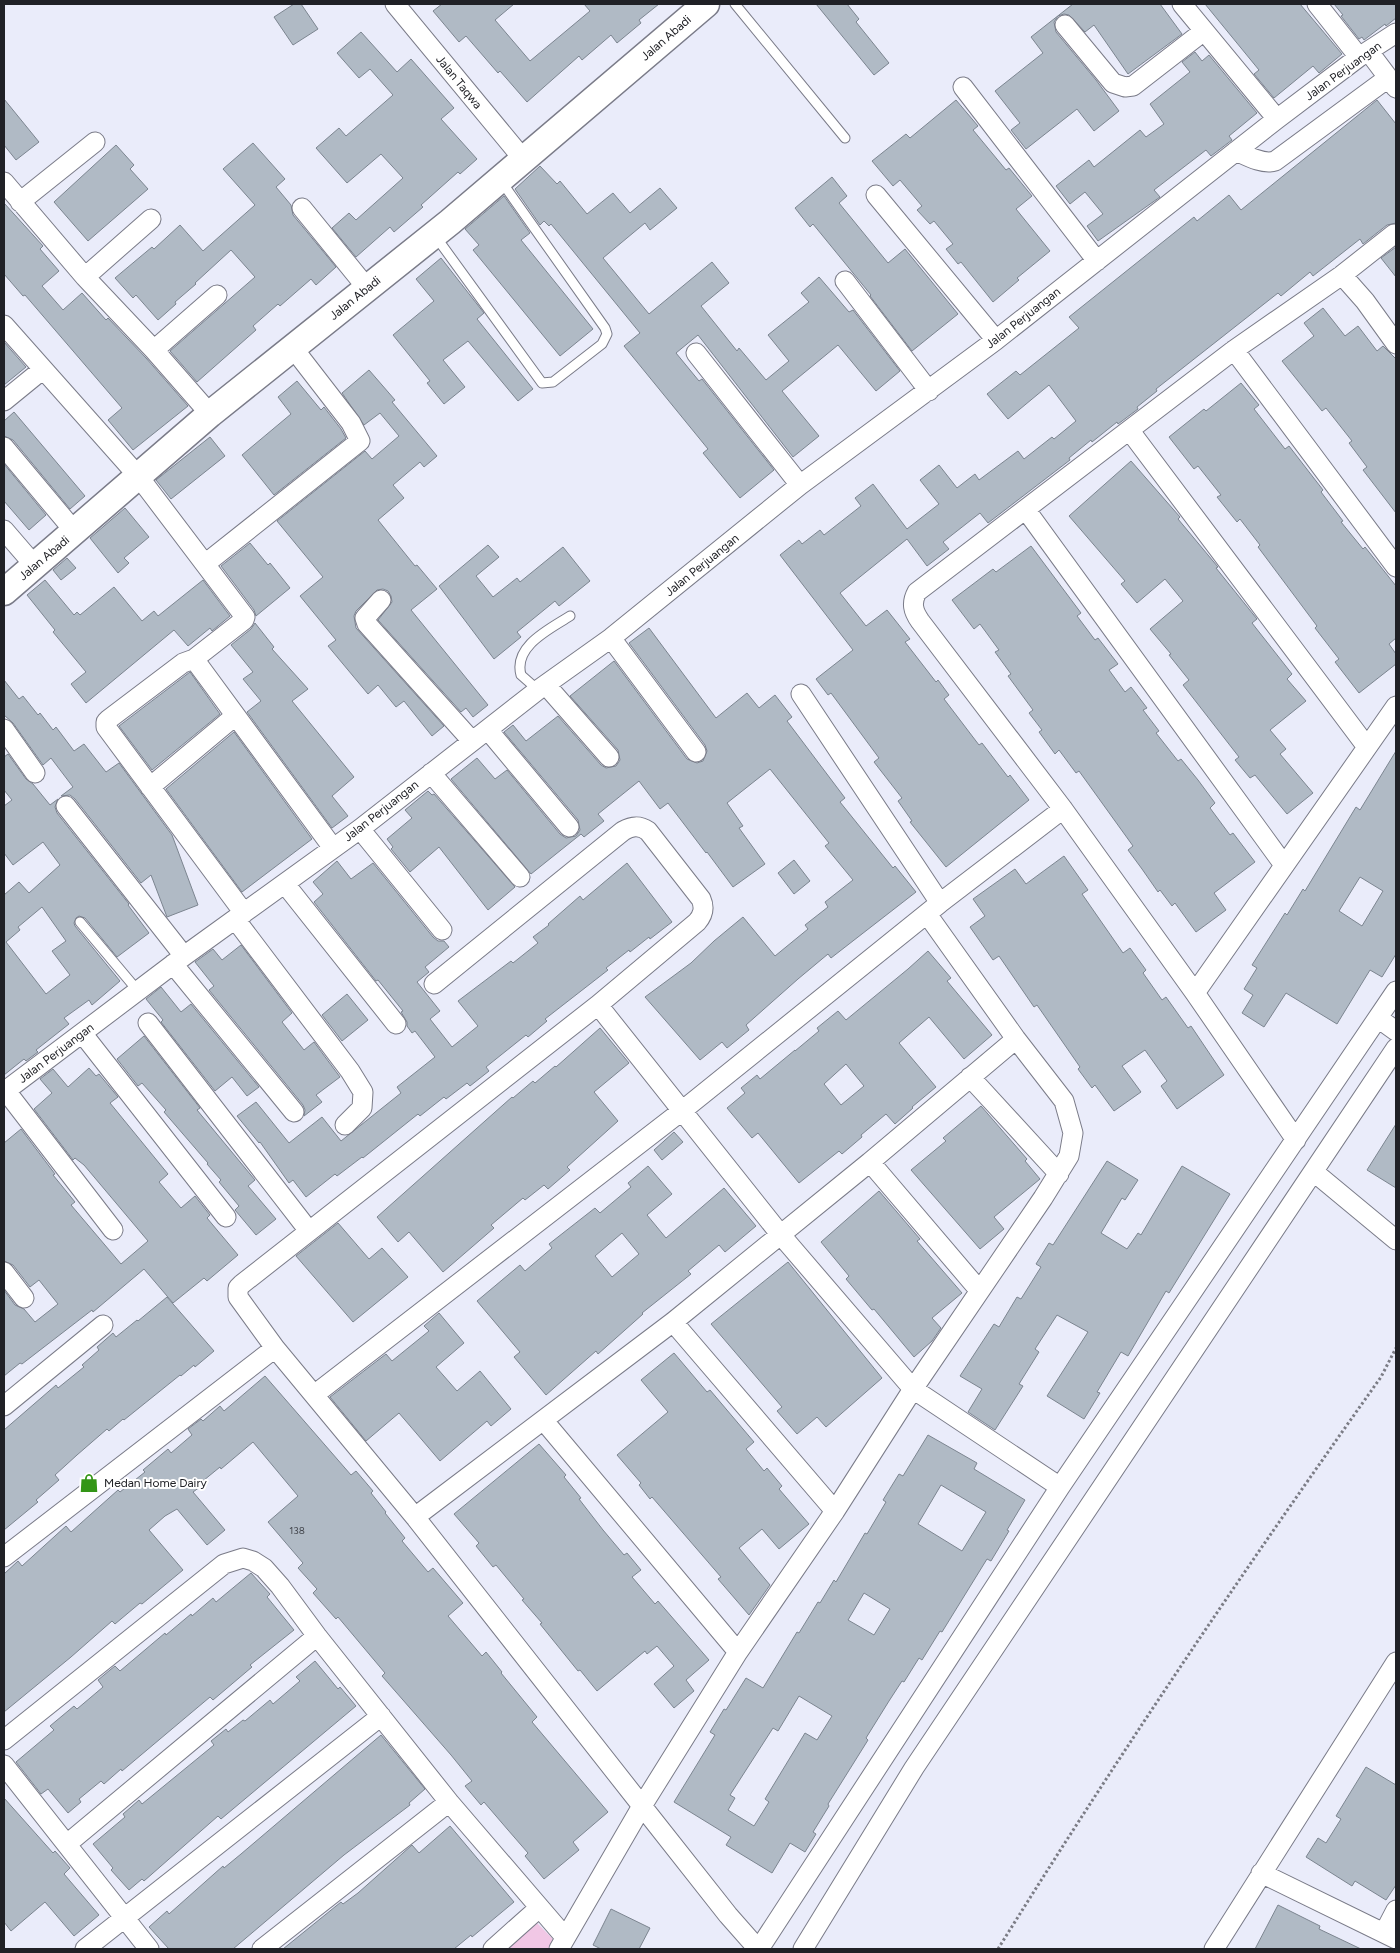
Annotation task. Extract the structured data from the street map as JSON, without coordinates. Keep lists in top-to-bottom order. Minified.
{"streets":{"street":["Jalan Abadi","Jalan Perjuangan","Jalan Taqwa"]},"crossings":[["Jalan Abadi","Jalan Taqwa"]],"places":{"shop":["Medan Home Dairy"]},"house_numbers":["138"]}
